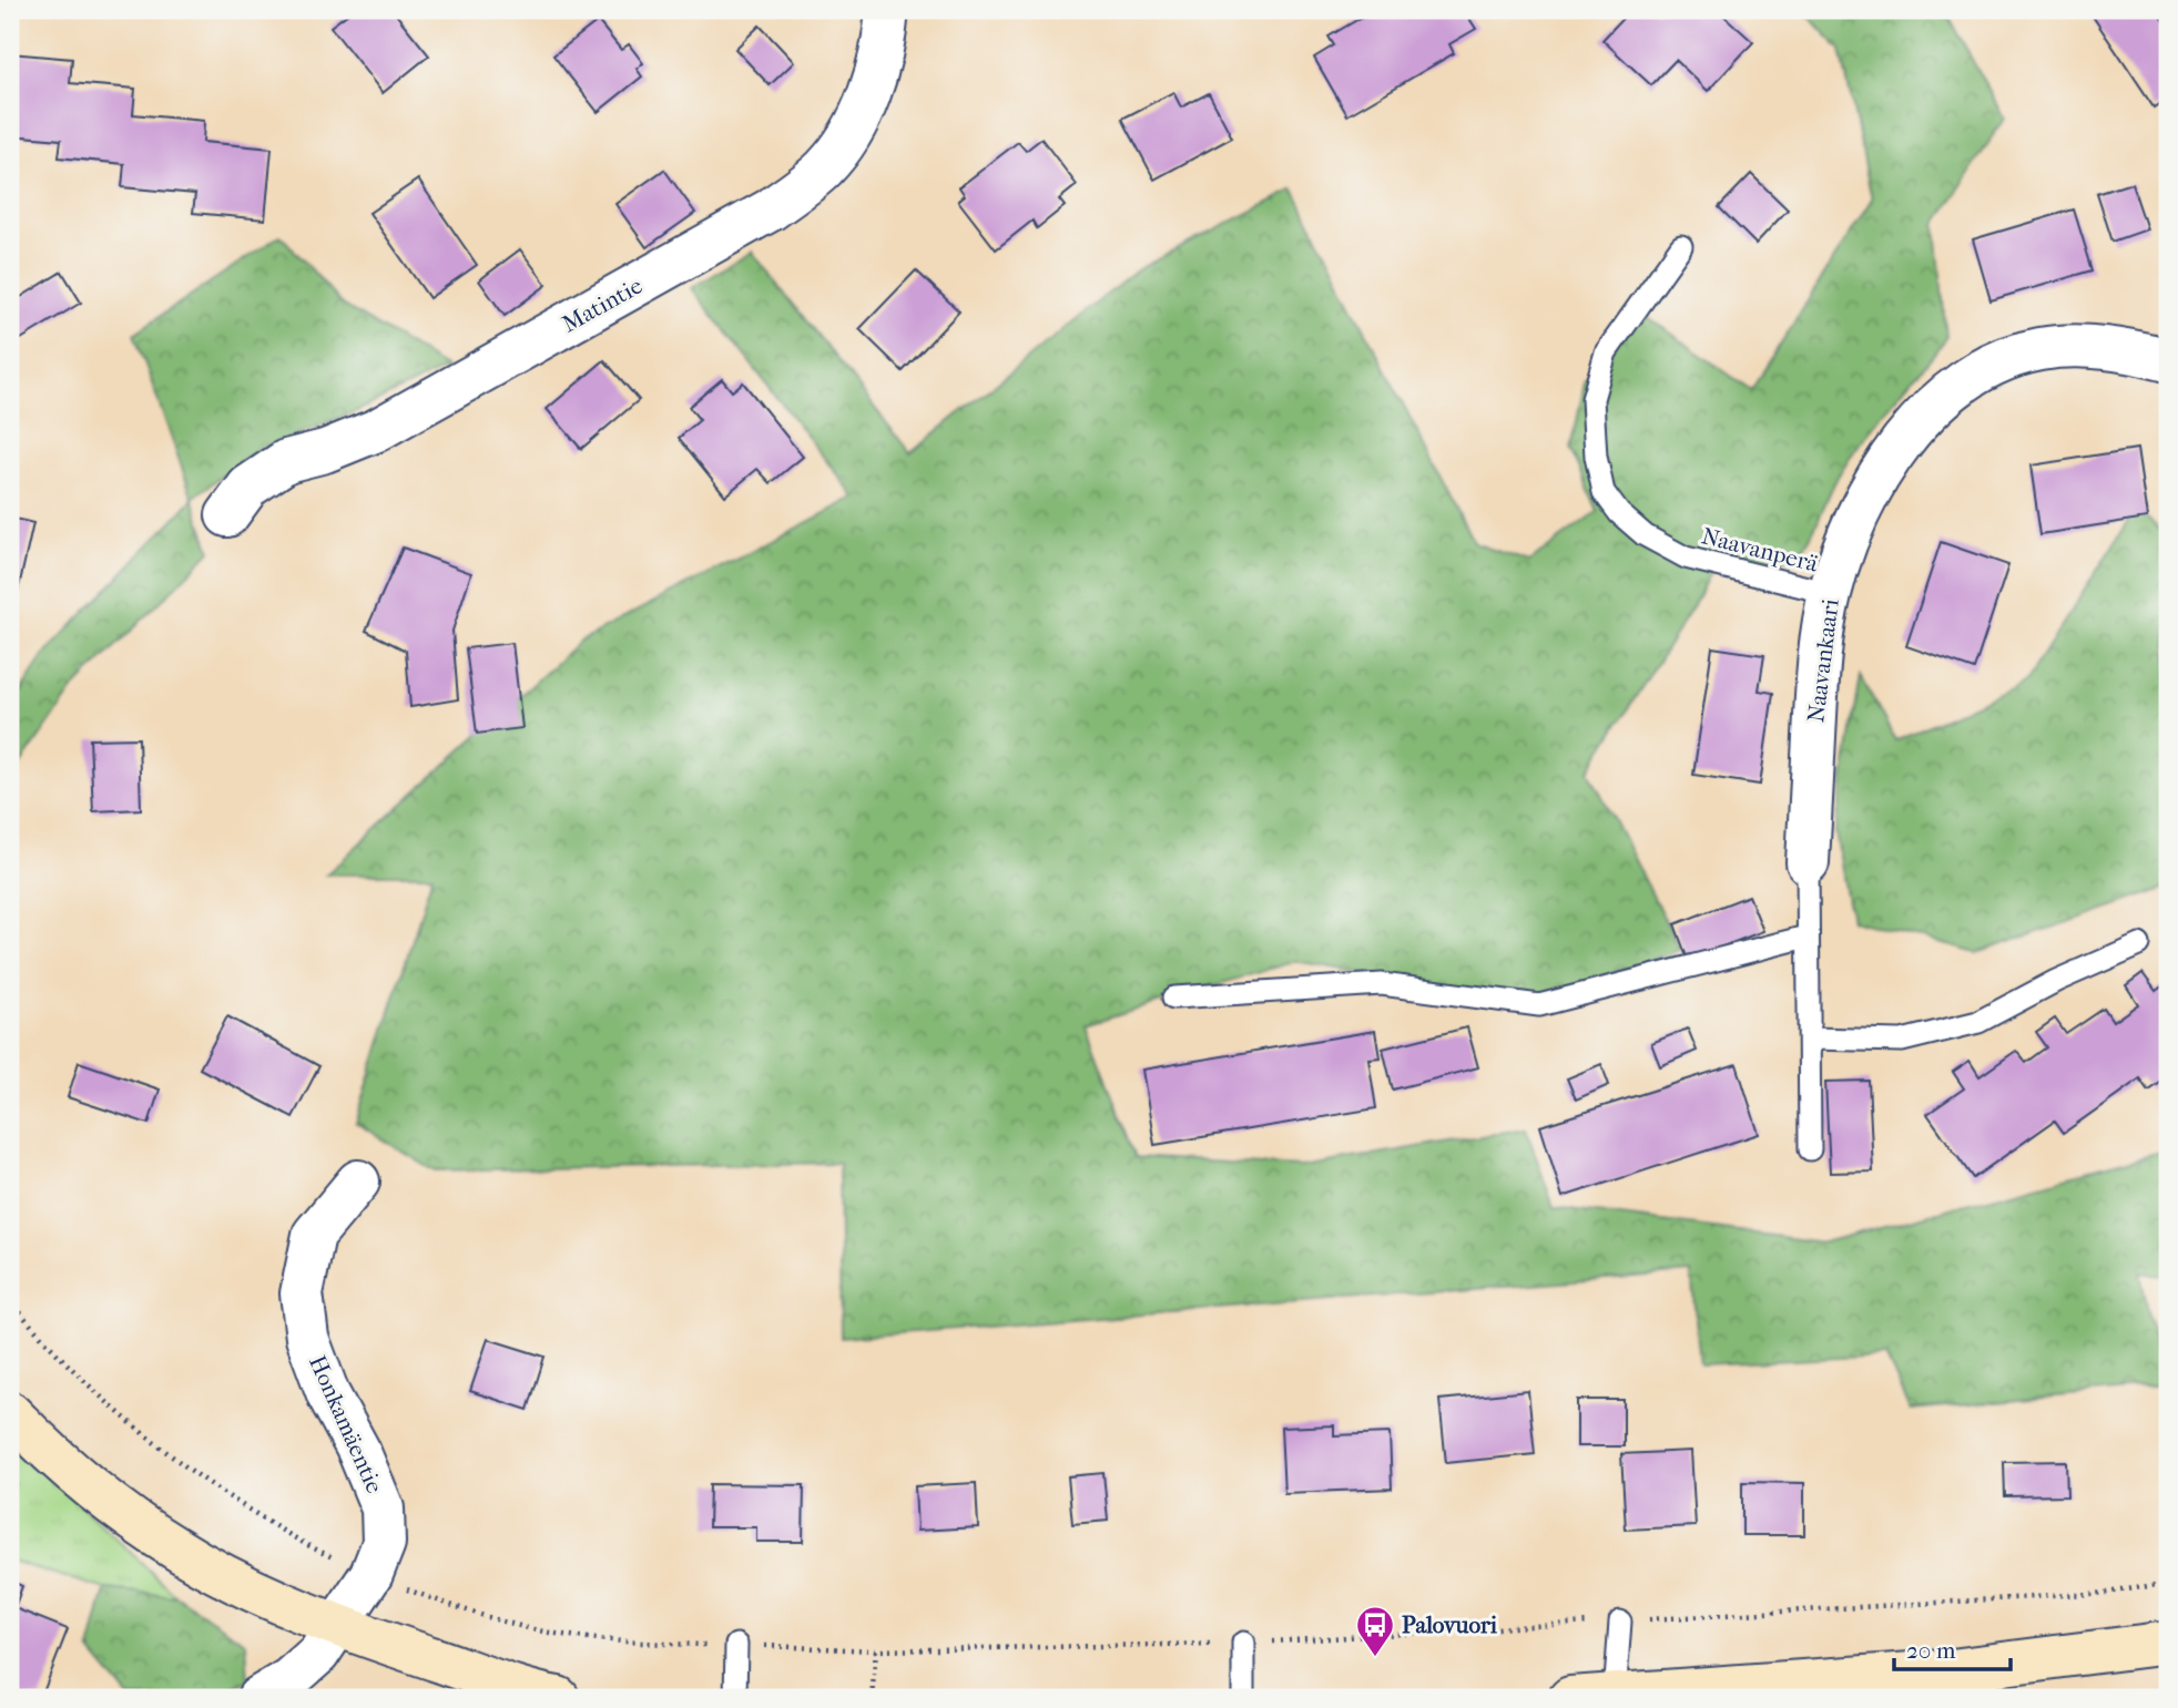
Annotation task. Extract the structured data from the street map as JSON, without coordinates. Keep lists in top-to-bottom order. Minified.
{"streets":{"street":["Matintie","Naavankaari","Honkamäentie"],"lane":["Naavanperä"]},"crossings":[["Naavanperä","Naavankaari"]],"places":{"bus stop":["Palovuori"]},"scale_bar":"20 m"}
